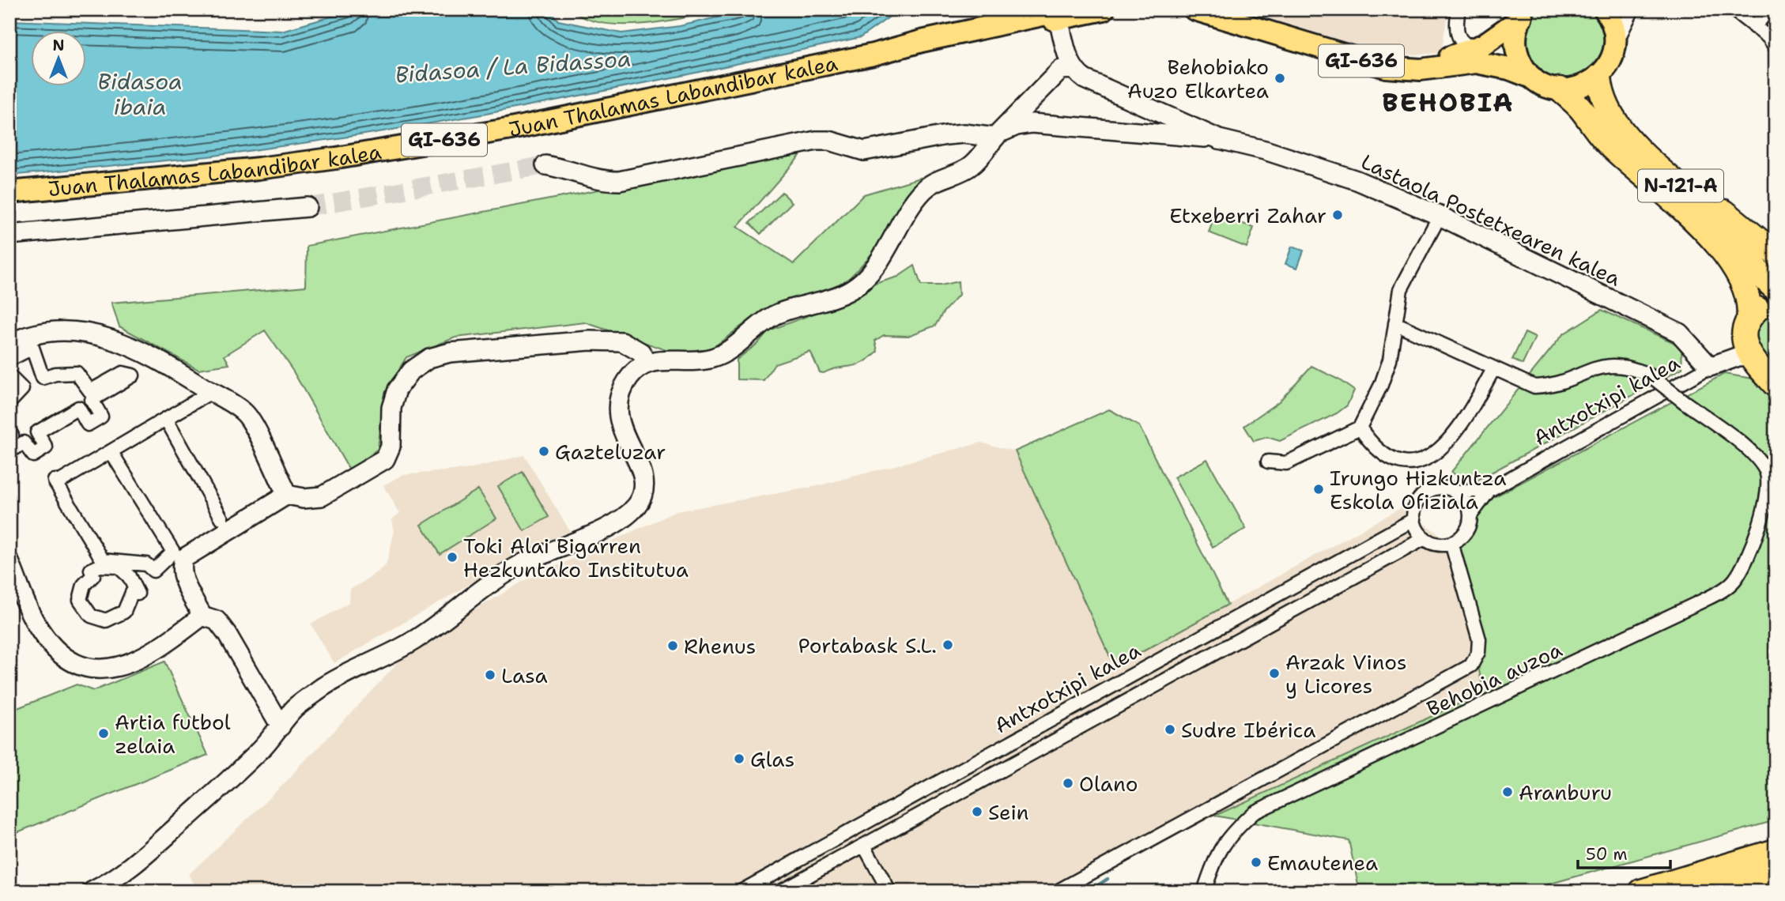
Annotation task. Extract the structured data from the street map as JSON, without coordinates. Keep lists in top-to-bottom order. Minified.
{"streets":{"highway":["N-121-A"],"main road":["GI-636","Juan Thalamas Labandibar kalea"],"street":["Lastaola Postetxearen kalea","Antxotxipi kalea","Behobia auzoa"]},"crossings":[["GI-636","N-121-A"],["N-121-A","Antxotxipi kalea"],["Lastaola Postetxearen kalea","Antxotxipi kalea"]],"districts":["BEHOBIA"],"water":["Bidasoa / La Bidassoa","Bidasoa ibaia"],"places":["Behobiako Auzo Elkartea","Etxeberri Zahar","Gazteluzar","Irungo Hizkuntza Eskola Ofiziala","Toki Alai Bigarren Hezkuntako Institutua","Portabask S.L.","Rhenus","Arzak Vinos y Licores","Lasa","Sudre Ibérica","Artia futbol zelaia","Glas","Olano","Aranburu","Sein","Emautenea"],"scale_bar":"50 m","north":"top"}
